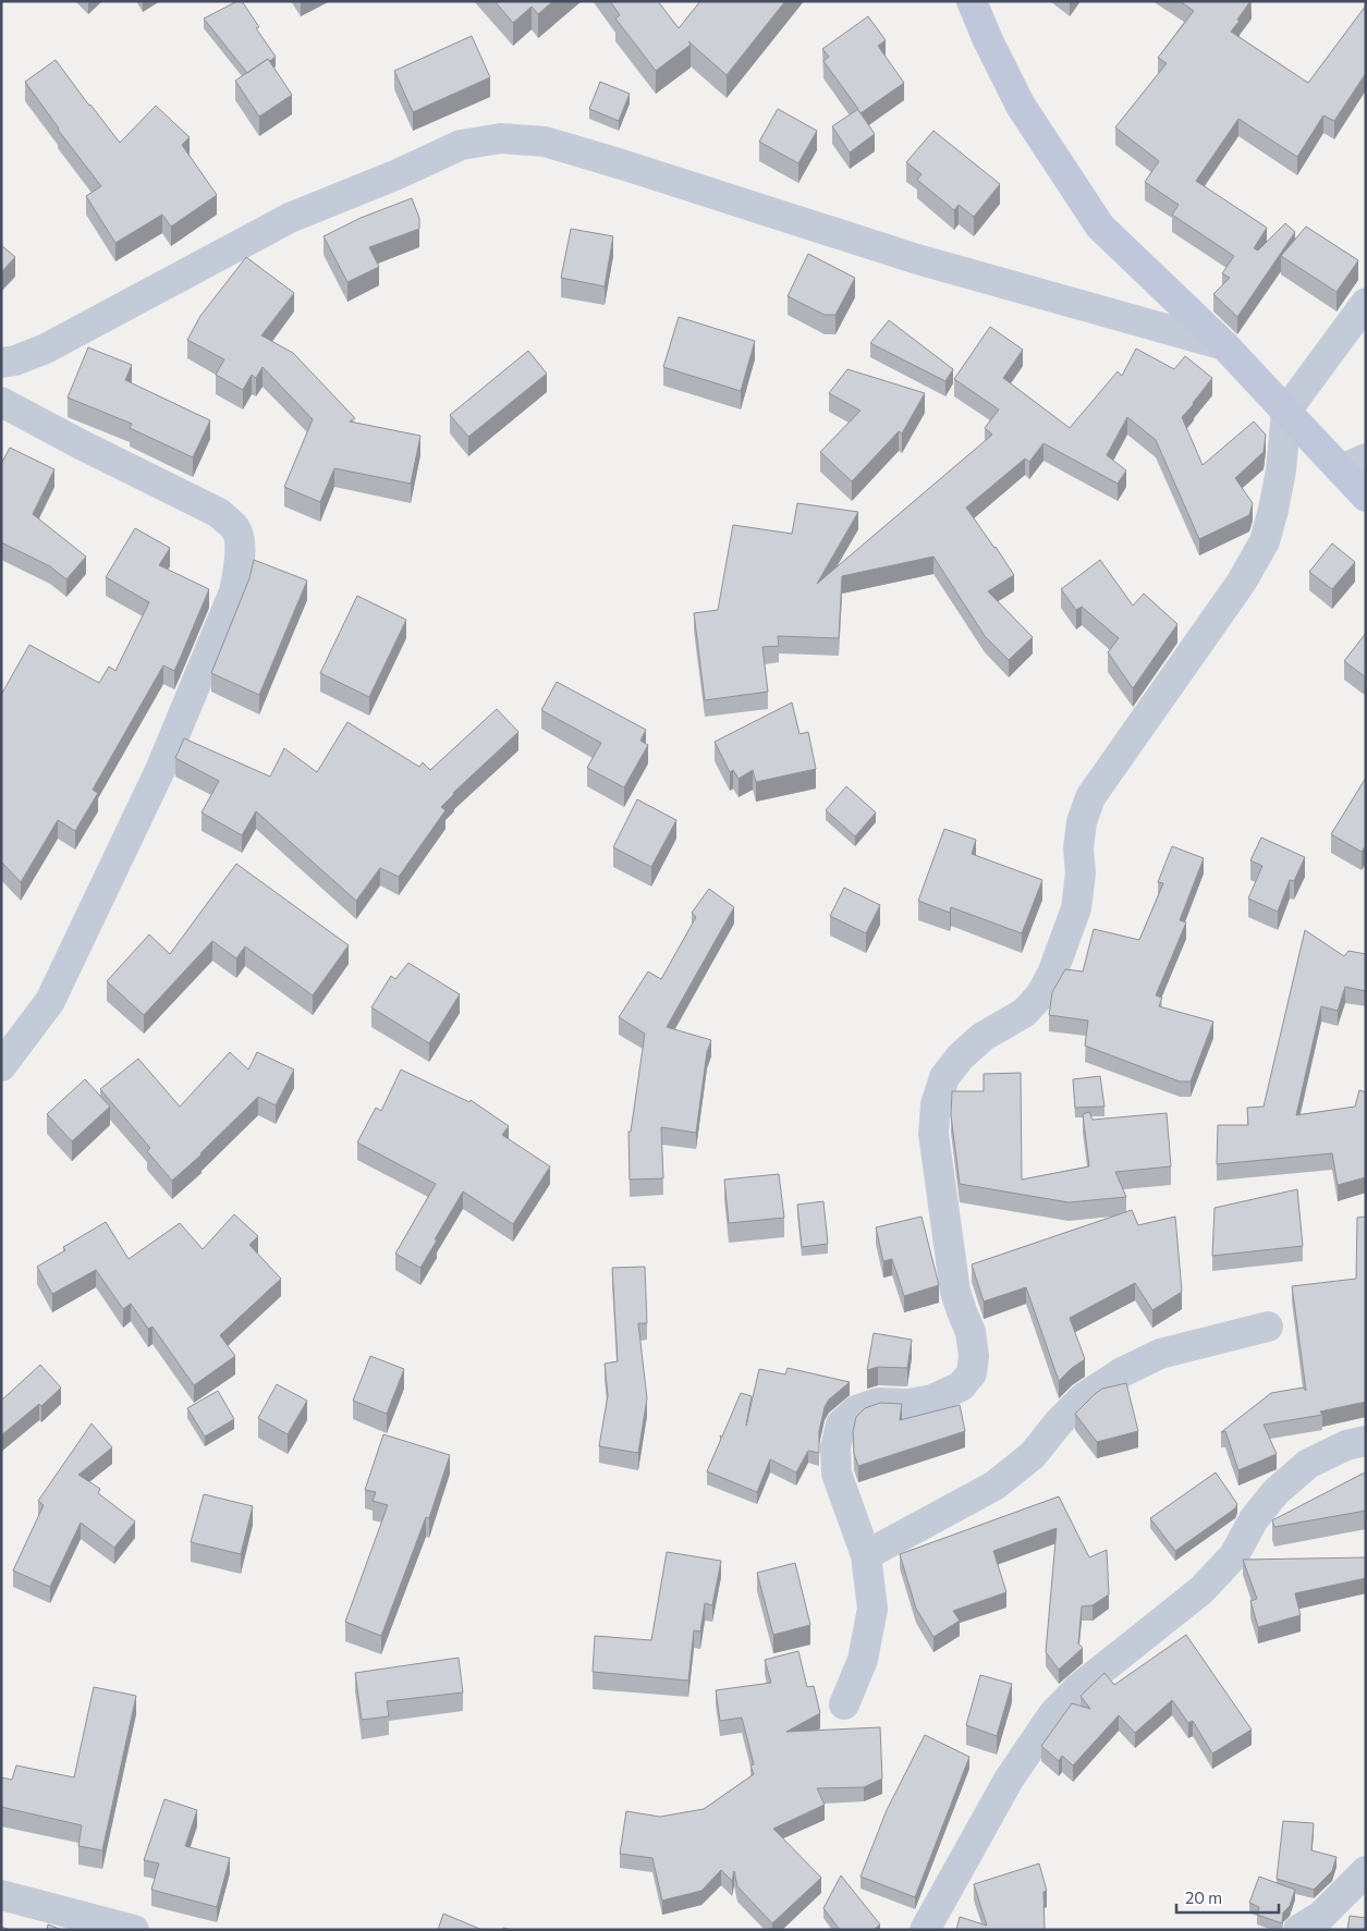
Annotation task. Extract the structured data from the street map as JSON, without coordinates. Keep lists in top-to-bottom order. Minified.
{"scale_bar":"20 m"}
